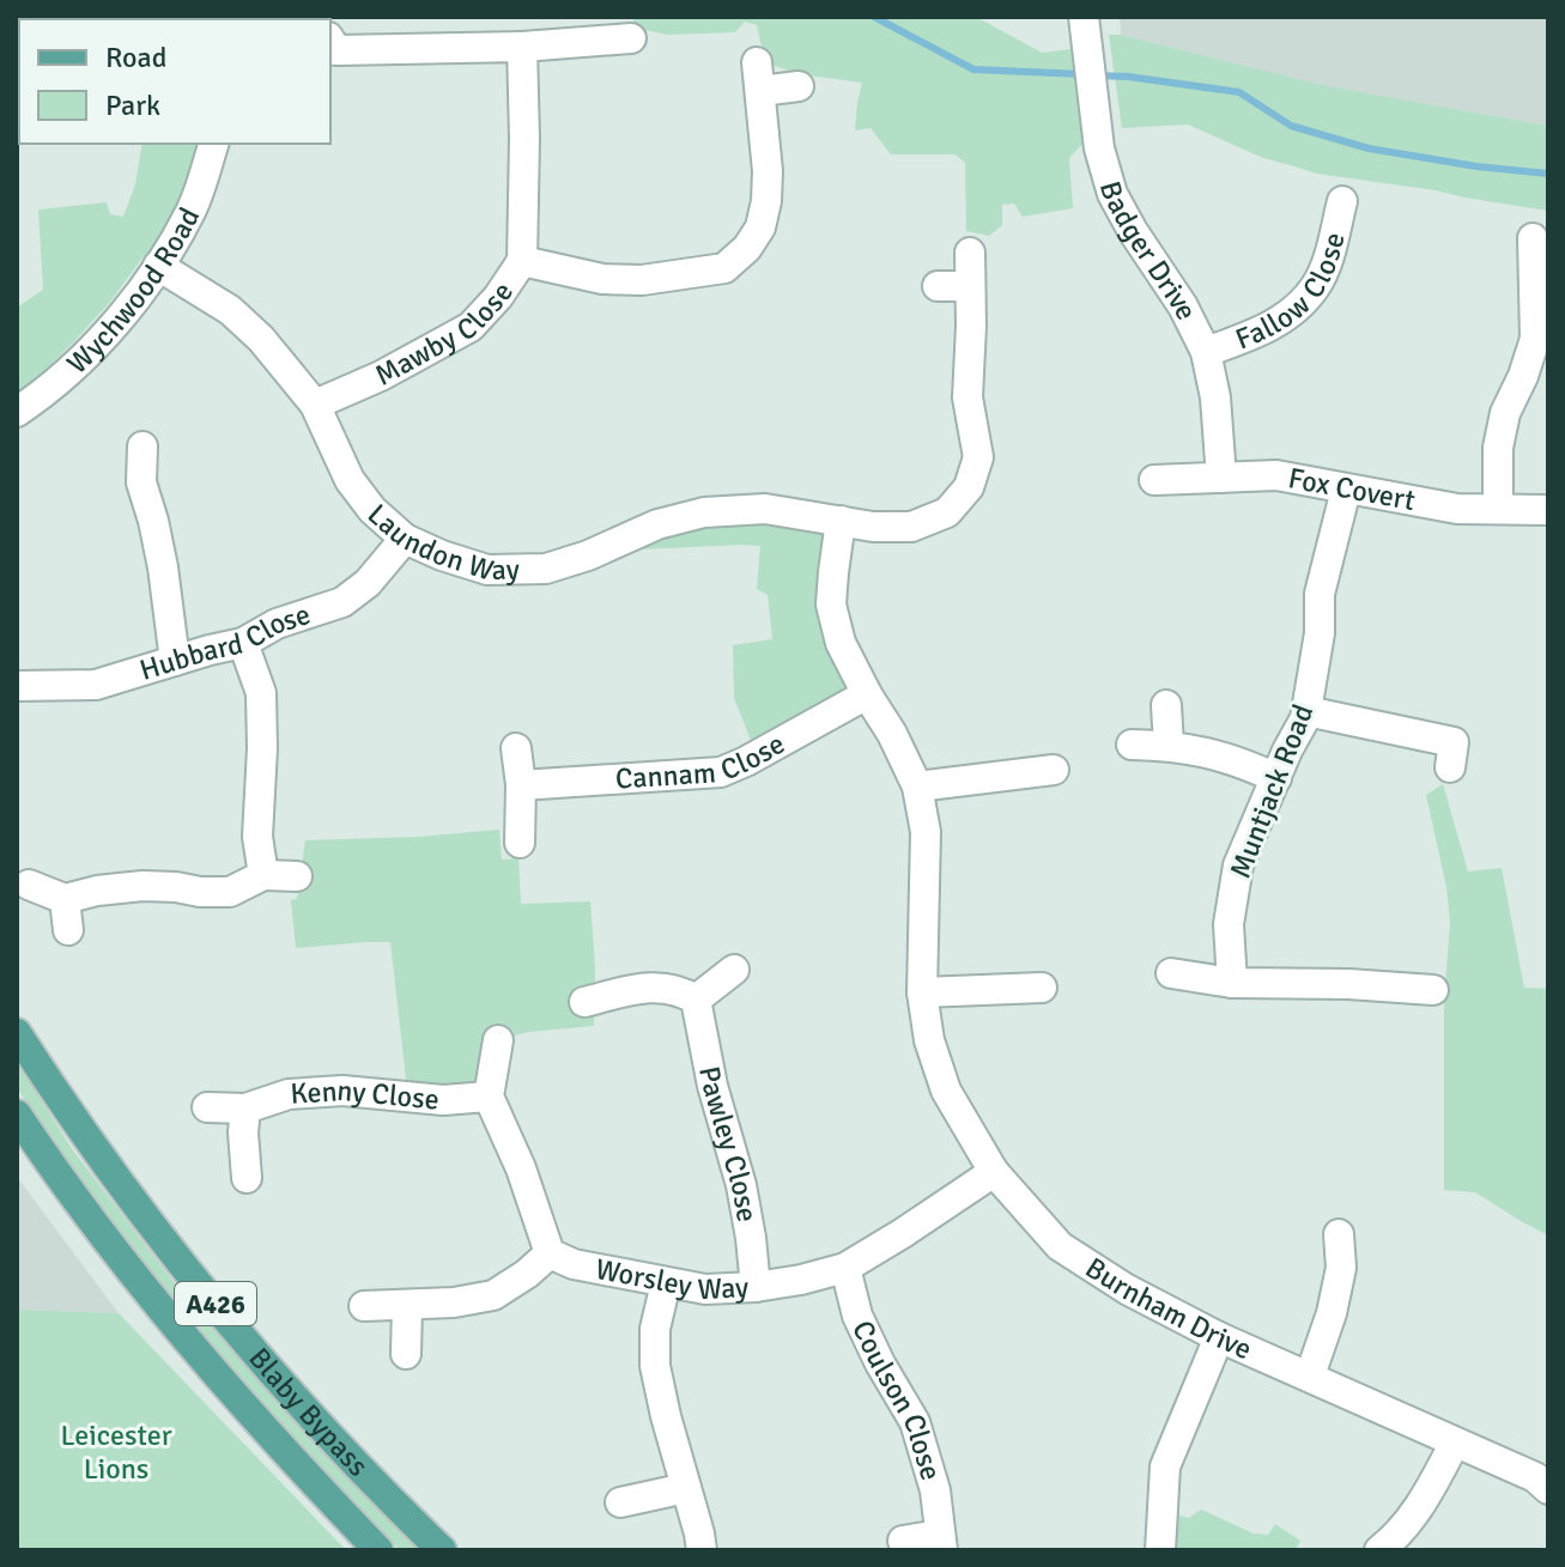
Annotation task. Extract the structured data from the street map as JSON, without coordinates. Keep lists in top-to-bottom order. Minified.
{"streets":{"main road":["A426","Blaby Bypass"],"street":["Badger Drive","Fallow Close","Wychwood Road","Mawby Close","Fox Covert","Laundon Way","Hubbard Close","Cannam Close","Muntjack Road","Kenny Close","Pawley Close","Worsley Way","Burnham Drive","Coulson Close"]},"crossings":[["Badger Drive","Fallow Close"],["Badger Drive","Fox Covert"],["Wychwood Road","Laundon Way"],["Mawby Close","Laundon Way"],["Fox Covert","Muntjack Road"],["Laundon Way","Hubbard Close"],["Laundon Way","Burnham Drive"],["Cannam Close","Burnham Drive"],["Pawley Close","Worsley Way"],["Worsley Way","Burnham Drive"],["Worsley Way","Coulson Close"]],"parks":["Leicester Lions"],"legend":["Road","Park"]}
